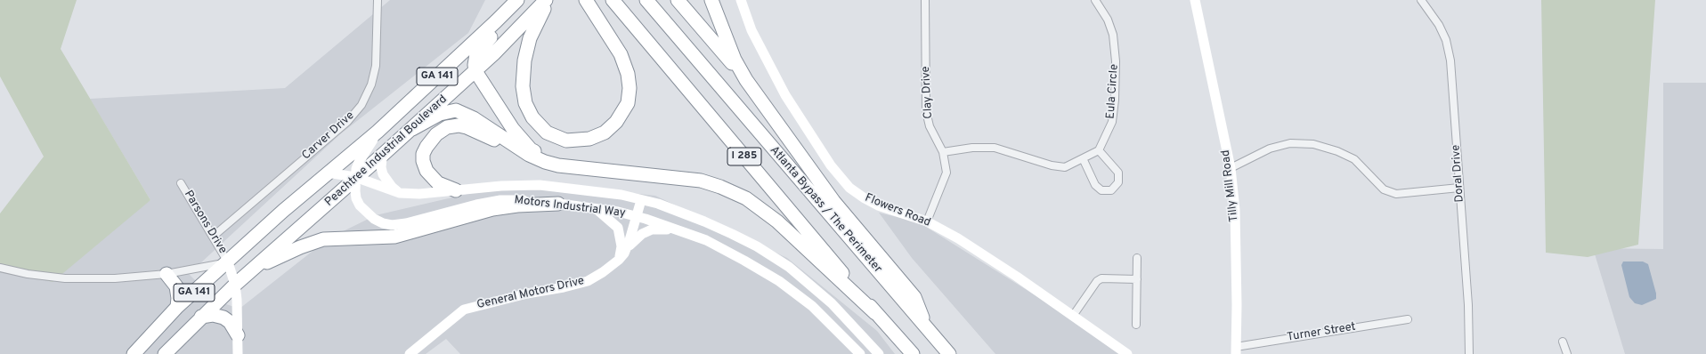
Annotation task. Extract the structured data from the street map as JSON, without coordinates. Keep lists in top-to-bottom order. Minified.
{"streets":{"highway":["GA 141","Peachtree Industrial Boulevard","I 285","Atlanta Bypass / The Perimeter"],"main road":["Tilly Mill Road","Motors Industrial Way","Flowers Road","General Motors Drive"],"street":["Eula Circle","Clay Drive","Carver Drive","Doral Drive","Parsons Drive","Turner Street"]},"crossings":[["GA 141","Peachtree Industrial Boulevard"],["GA 141","Parsons Drive"],["Clay Drive","Flowers Road"],["Carver Drive","Parsons Drive"],["Peachtree Industrial Boulevard","Motors Industrial Way"],["Peachtree Industrial Boulevard","Parsons Drive"],["Tilly Mill Road","Turner Street"],["Motors Industrial Way","General Motors Drive"]]}
